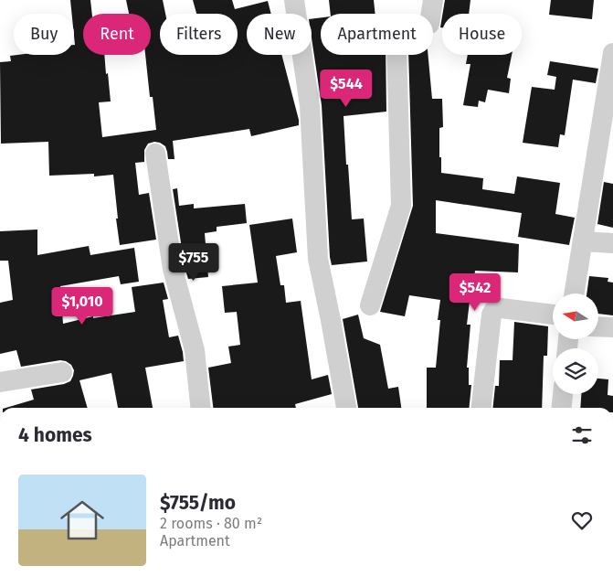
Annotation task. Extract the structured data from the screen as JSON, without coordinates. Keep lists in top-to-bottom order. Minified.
{"north":"left","page":{"chip":["Buy","Rent","Filters","New","Apartment","House"],"price":["$544","$755","$542","$1,010"],"heading":"4 homes","list":[{"name":"$755/mo","note":"2 rooms · 80 m² · Apartment"}]}}
